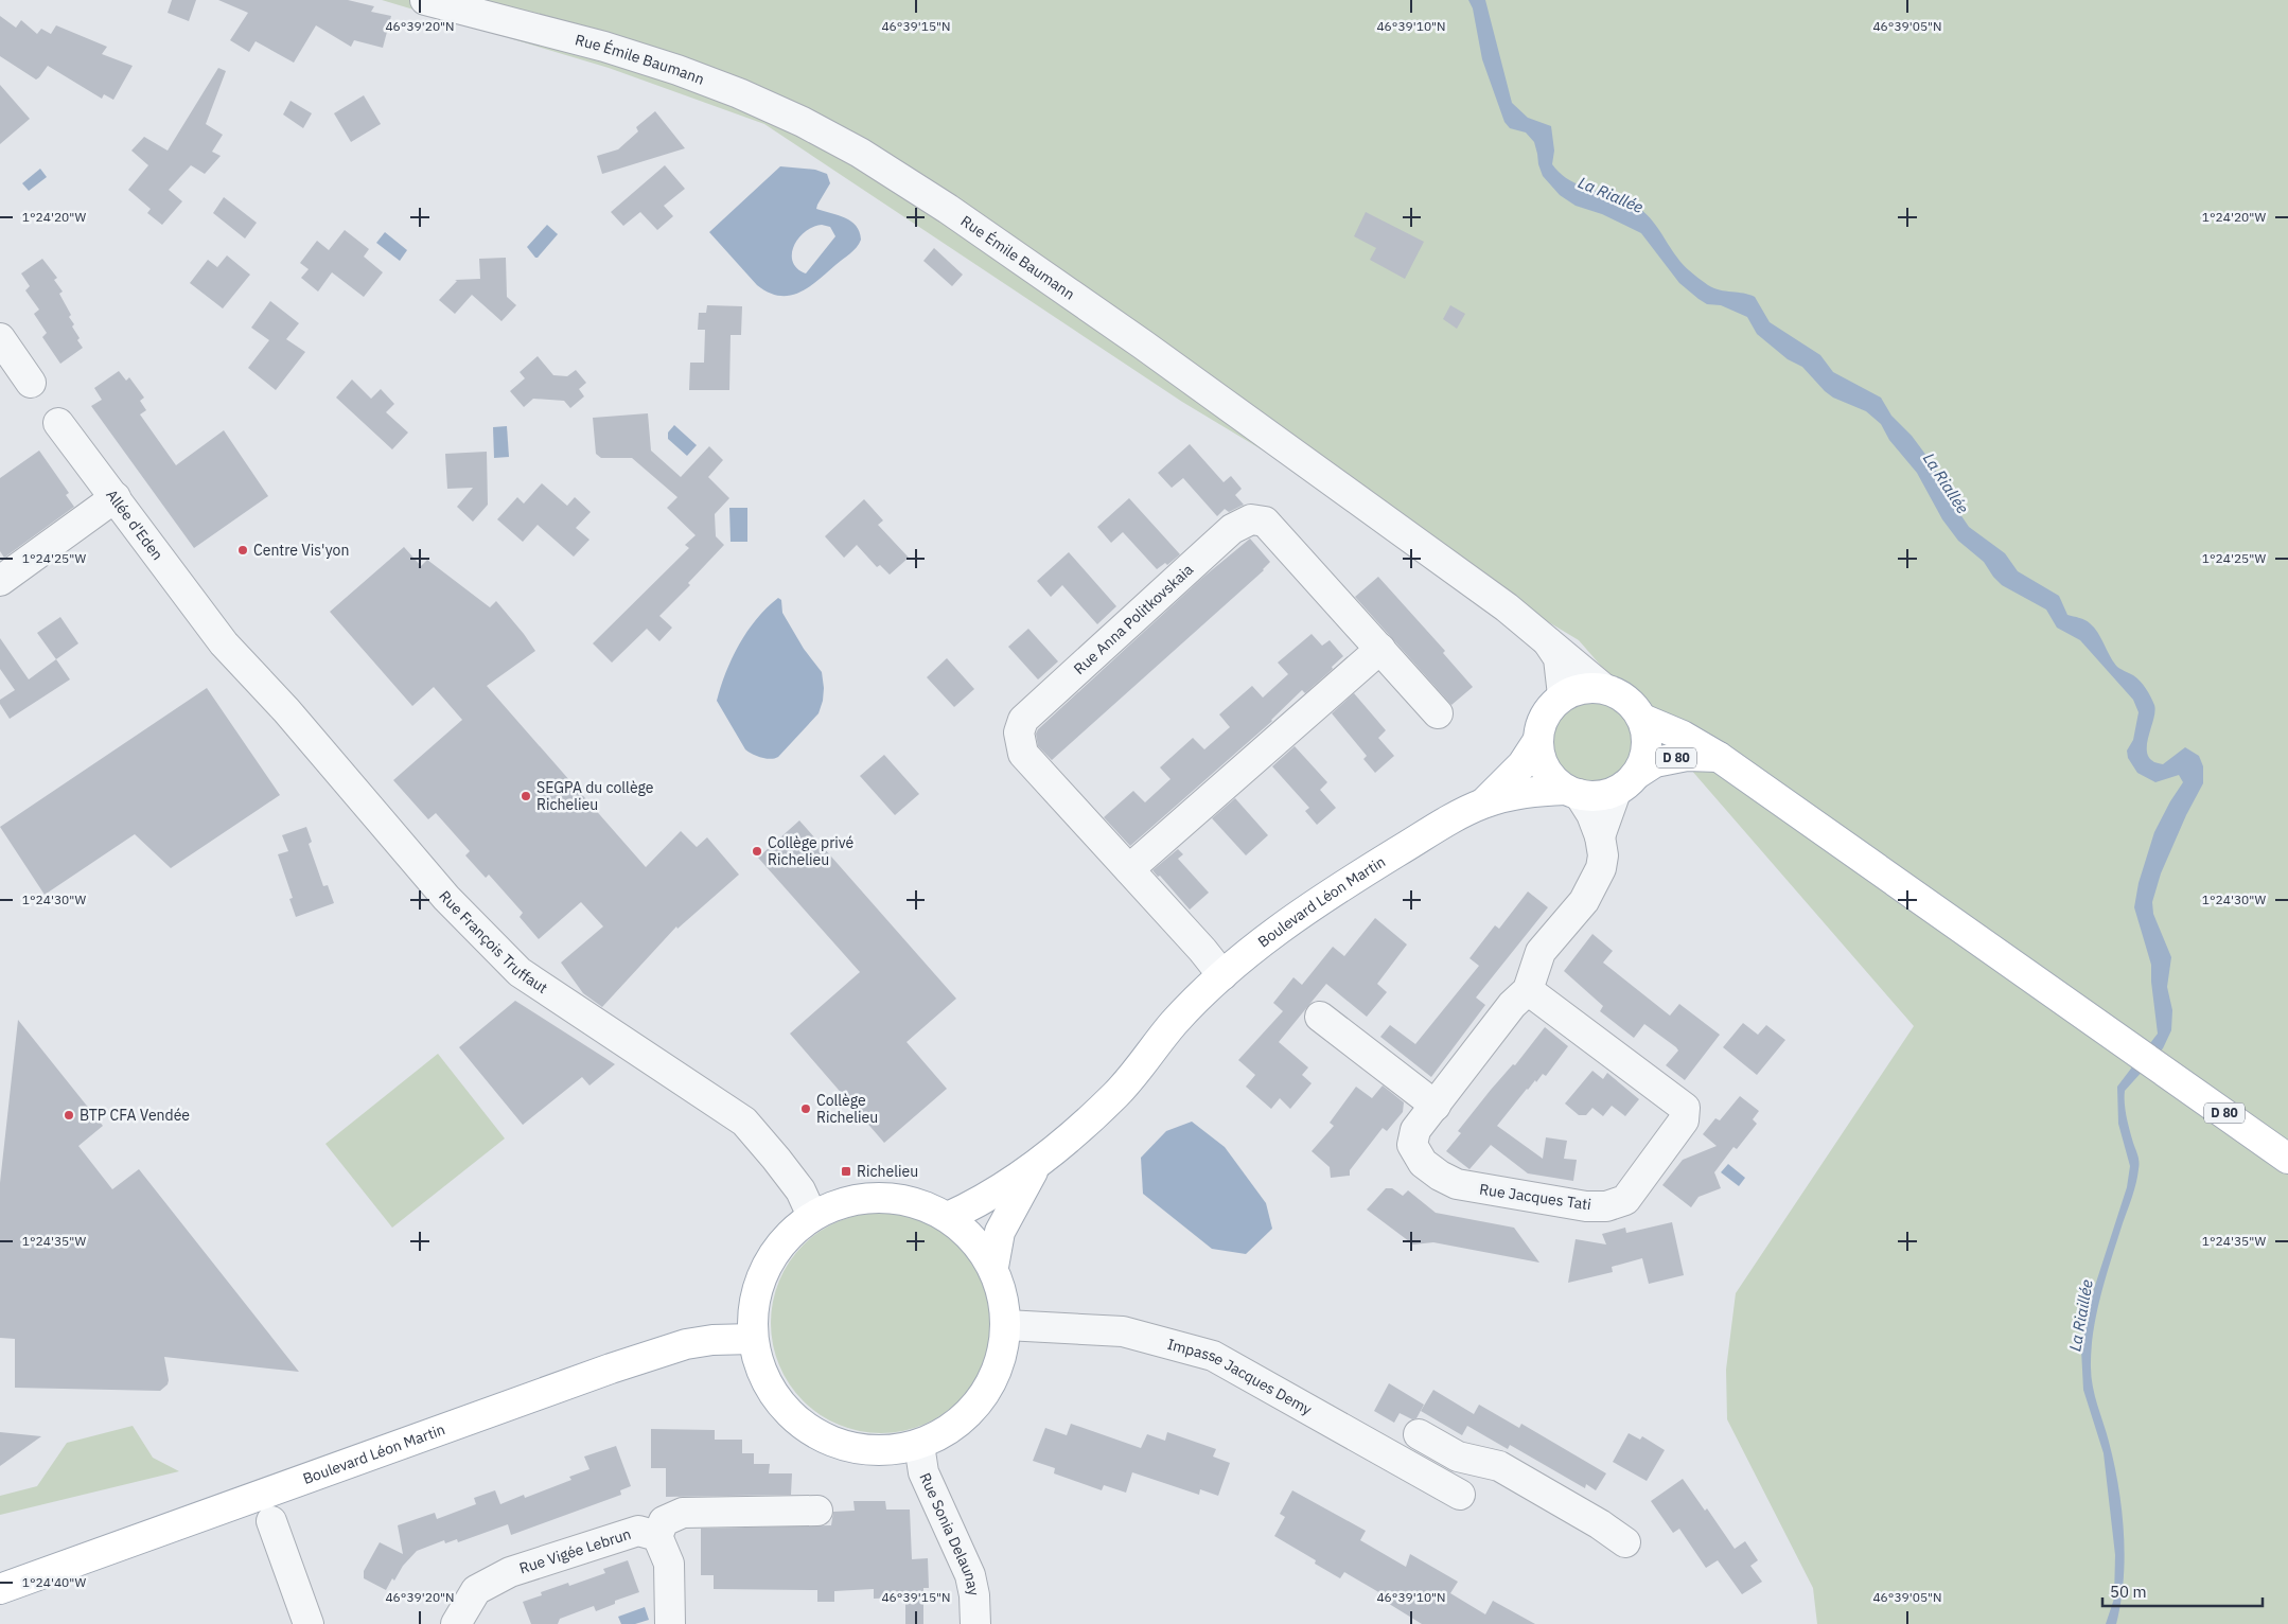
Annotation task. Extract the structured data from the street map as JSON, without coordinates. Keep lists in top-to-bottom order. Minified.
{"streets":{"main road":["D 80","Boulevard Léon Martin"],"street":["Rue Émile Baumann","Allée d'Eden","Rue Anna Politkovskaia","Rue François Truffaut","Rue Jacques Tati","Impasse Jacques Demy","Rue Sonia Delaunay","Rue Vigée Lebrun"]},"crossings":[["Rue Émile Baumann","D 80"],["Rue Émile Baumann","Boulevard Léon Martin"],["Allée d'Eden","Rue François Truffaut"],["Rue Anna Politkovskaia","Boulevard Léon Martin"],["D 80","Boulevard Léon Martin"]],"water":["La Riallée","La Riaillée"],"places":{"other":["Centre Vis'yon","SEGPA du collège Richelieu","Collège privé Richelieu","Collège Richelieu","BTP CFA Vendée"],"transit":["Richelieu"]},"scale_bar":"50 m","coordinates":["46°39'20\"N","46°39'15\"N","46°39'10\"N","46°39'05\"N","1°24'20\"W","1°24'25\"W","1°24'30\"W","1°24'35\"W","1°24'40\"W"]}
